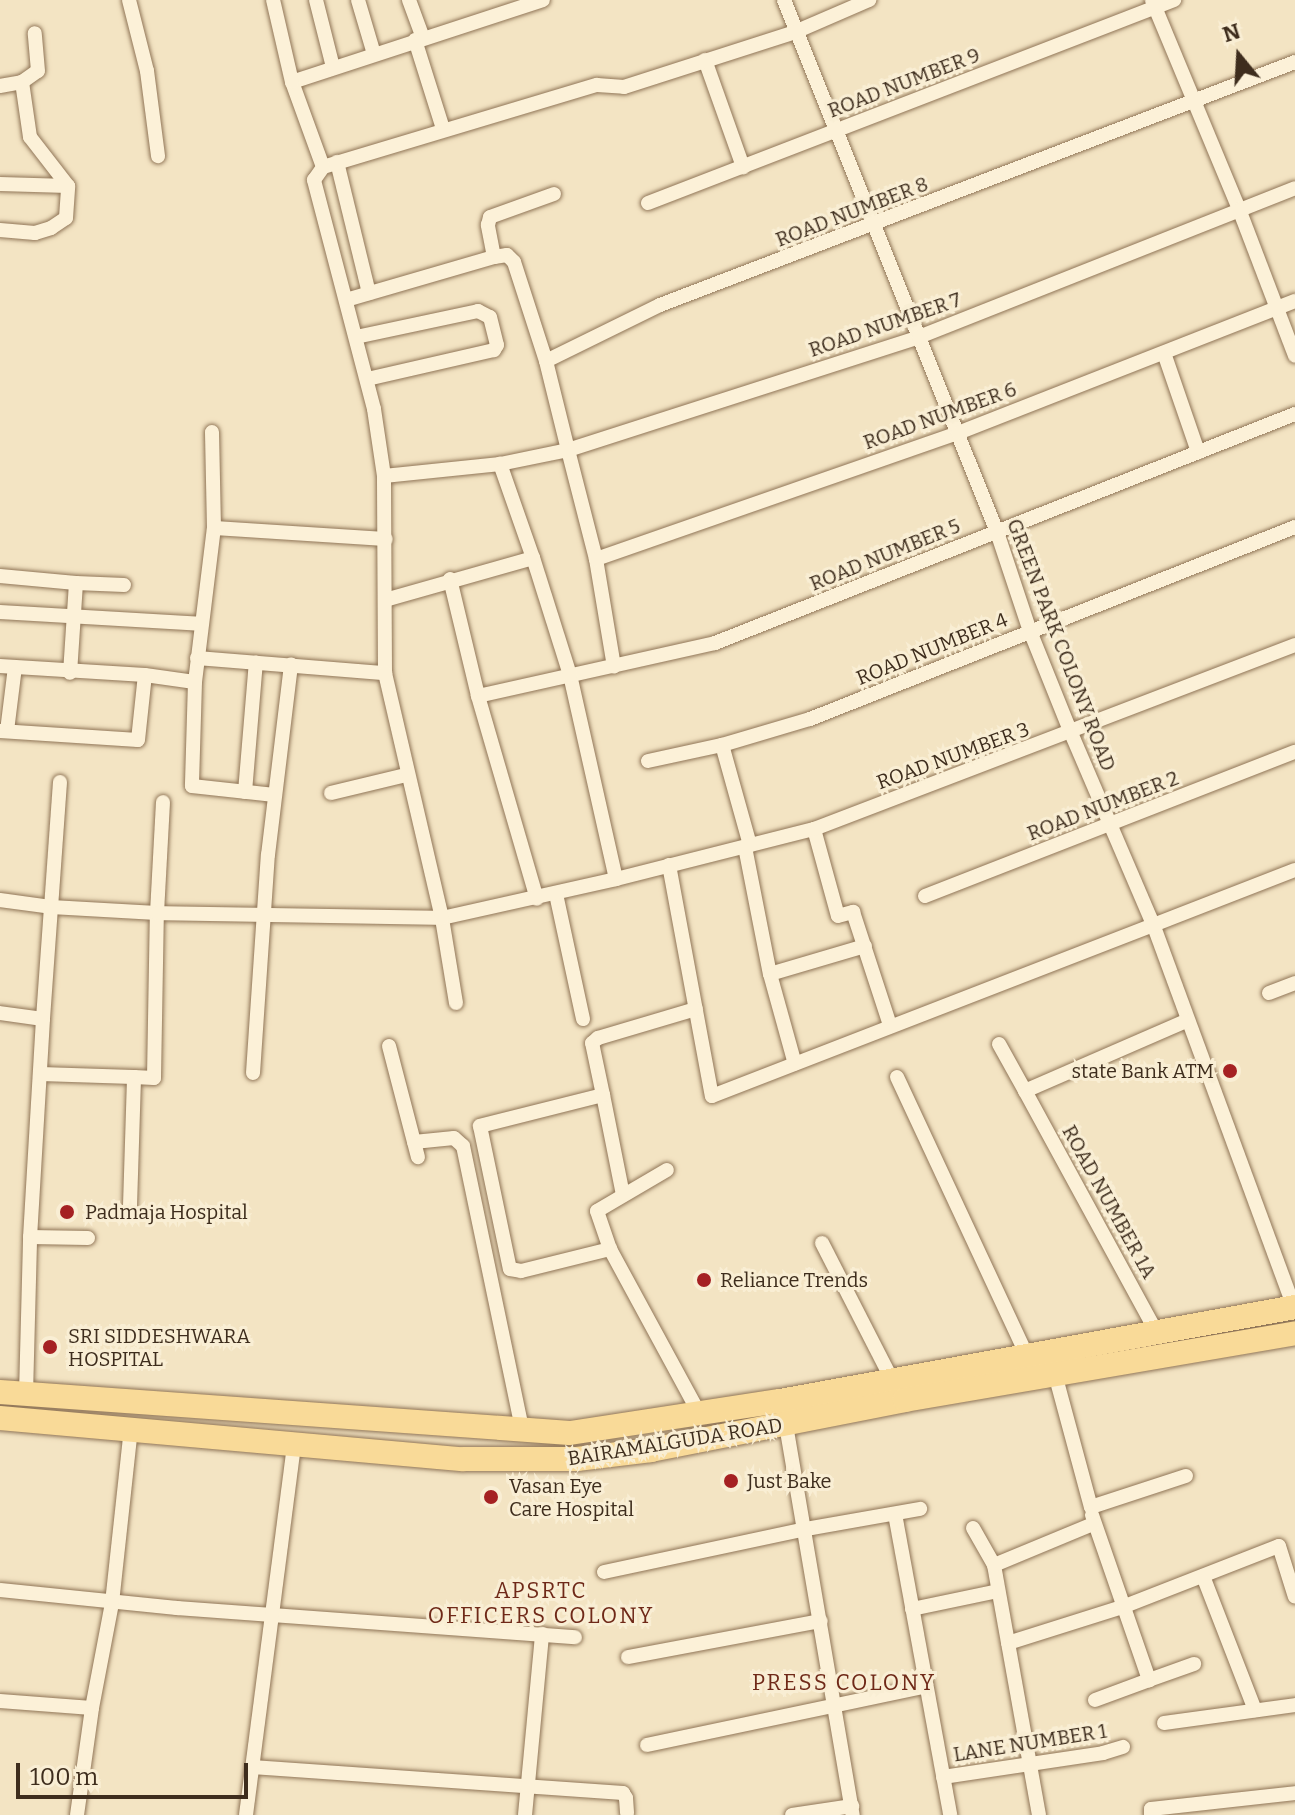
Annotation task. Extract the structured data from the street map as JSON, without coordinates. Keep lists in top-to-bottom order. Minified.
{"streets":{"main road":["BAIRAMALGUDA ROAD"],"street":["ROAD NUMBER 9","ROAD NUMBER 8","ROAD NUMBER 7","ROAD NUMBER 6","ROAD NUMBER 5","GREEN PARK COLONY ROAD","ROAD NUMBER 4","ROAD NUMBER 3","ROAD NUMBER 2","ROAD NUMBER 1A","LANE NUMBER 1"]},"crossings":[["ROAD NUMBER 9","GREEN PARK COLONY ROAD"],["ROAD NUMBER 8","GREEN PARK COLONY ROAD"],["ROAD NUMBER 7","GREEN PARK COLONY ROAD"],["ROAD NUMBER 6","GREEN PARK COLONY ROAD"],["ROAD NUMBER 5","GREEN PARK COLONY ROAD"],["GREEN PARK COLONY ROAD","ROAD NUMBER 4"],["GREEN PARK COLONY ROAD","ROAD NUMBER 3"],["GREEN PARK COLONY ROAD","ROAD NUMBER 2"],["GREEN PARK COLONY ROAD","BAIRAMALGUDA ROAD"],["ROAD NUMBER 1A","BAIRAMALGUDA ROAD"]],"districts":["APSRTC OFFICERS COLONY","PRESS COLONY"],"places":["state Bank ATM","Padmaja Hospital","Reliance Trends","SRI SIDDESHWARA HOSPITAL","Just Bake","Vasan Eye Care Hospital"],"scale_bar":"100 m","north":"top"}
